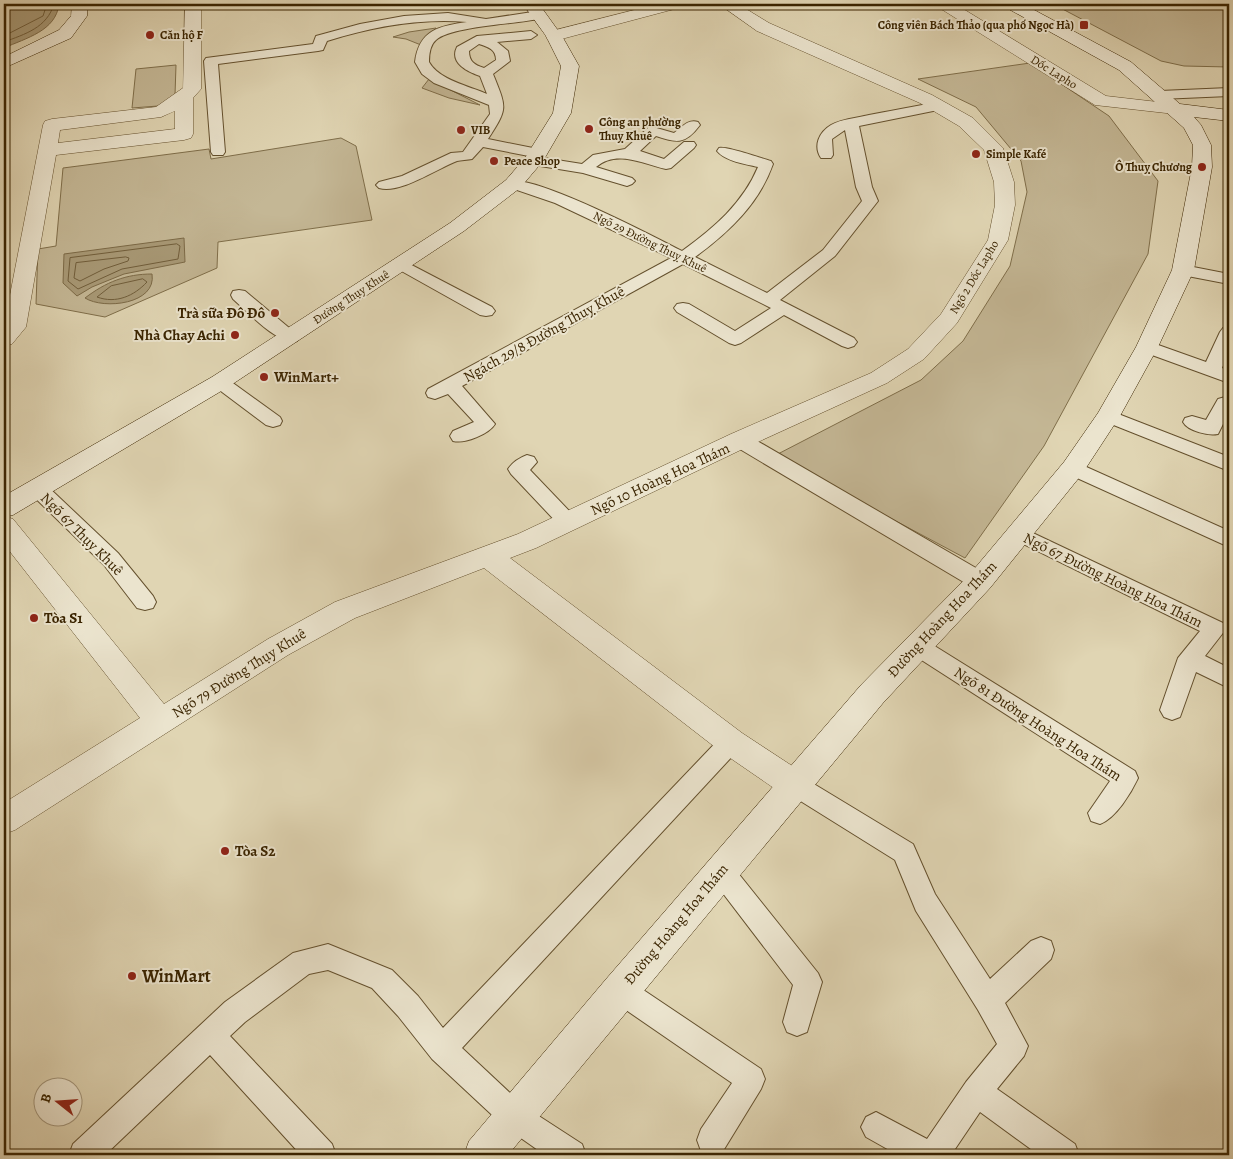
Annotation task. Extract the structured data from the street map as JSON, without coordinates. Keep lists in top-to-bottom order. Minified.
{"streets":{"street":["Dốc Lapho","Ngõ 2 Dốc Lapho","Đường Thụy Khuê","Ngõ 10 Hoàng Hoa Thám","Đường Hoàng Hoa Thám","Ngõ 79 Đường Thụy Khuê"],"lane":["Ngõ 29 Đường Thuỵ Khuê","Ngách 29/8 Đường Thuỵ Khuê","Ngõ 67 Thụy Khuê","Ngõ 67 Đường Hoàng Hoa Thám","Ngõ 81 Đường Hoàng Hoa Thám"]},"crossings":[["Dốc Lapho","Đường Hoàng Hoa Thám"],["Ngõ 29 Đường Thuỵ Khuê","Đường Thụy Khuê"],["Ngõ 29 Đường Thuỵ Khuê","Ngách 29/8 Đường Thuỵ Khuê"],["Ngõ 2 Dốc Lapho","Ngõ 10 Hoàng Hoa Thám"],["Đường Thụy Khuê","Ngõ 67 Thụy Khuê"],["Ngõ 10 Hoàng Hoa Thám","Đường Hoàng Hoa Thám"],["Ngõ 10 Hoàng Hoa Thám","Ngõ 79 Đường Thụy Khuê"],["Ngõ 67 Đường Hoàng Hoa Thám","Đường Hoàng Hoa Thám"],["Đường Hoàng Hoa Thám","Ngõ 81 Đường Hoàng Hoa Thám"]],"places":{"transit":["Công viên Bách Thảo (qua phố Ngọc Hà)"],"other":["Căn hộ F","Công an phường Thuỵ Khuê","VIB","Simple Kafé","Peace Shop","Ô Thuỵ Chương","Trà sữa Đô Đô","Nhà Chay Achi","WinMart+","Tòa S1","Tòa S2","WinMart"]},"north":"left"}
